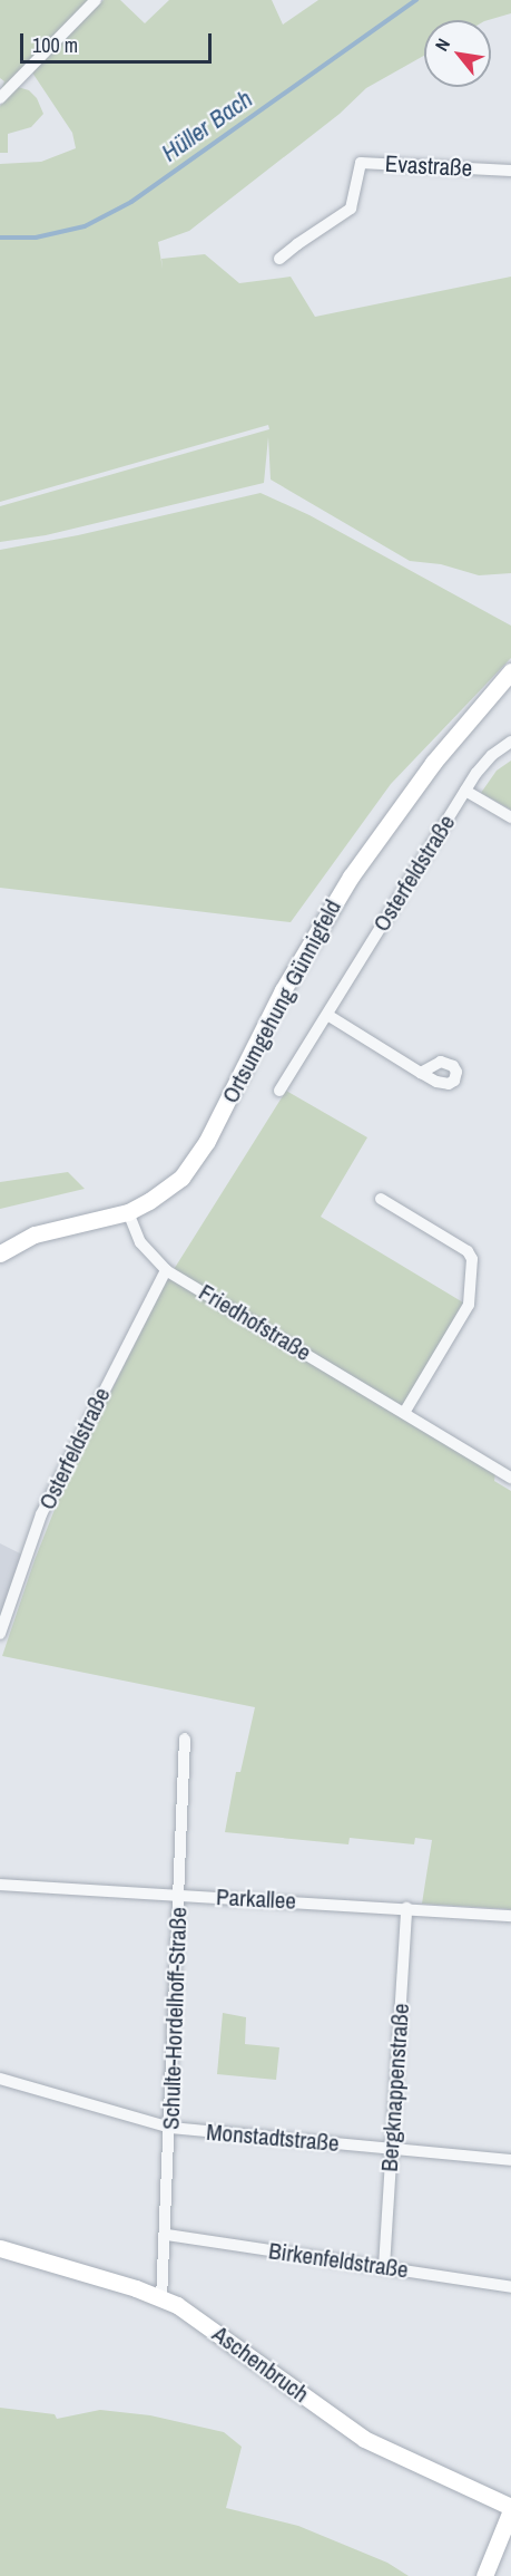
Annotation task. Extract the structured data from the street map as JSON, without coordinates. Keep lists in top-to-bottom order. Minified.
{"streets":{"street":["Evastraße","Osterfeldstraße","Ortsumgehung Günnigfeld","Friedhofstraße","Parkallee","Schulte-Hordelhoff-Straße","Bergknappenstraße","Monstadtstraße","Birkenfeldstraße","Aschenbruch"]},"crossings":[["Osterfeldstraße","Friedhofstraße"],["Ortsumgehung Günnigfeld","Friedhofstraße"],["Parkallee","Schulte-Hordelhoff-Straße"],["Parkallee","Bergknappenstraße"],["Schulte-Hordelhoff-Straße","Monstadtstraße"],["Schulte-Hordelhoff-Straße","Birkenfeldstraße"],["Schulte-Hordelhoff-Straße","Aschenbruch"],["Bergknappenstraße","Monstadtstraße"],["Bergknappenstraße","Birkenfeldstraße"]],"water":["Hüller Bach"],"scale_bar":"100 m","north":"top left"}
